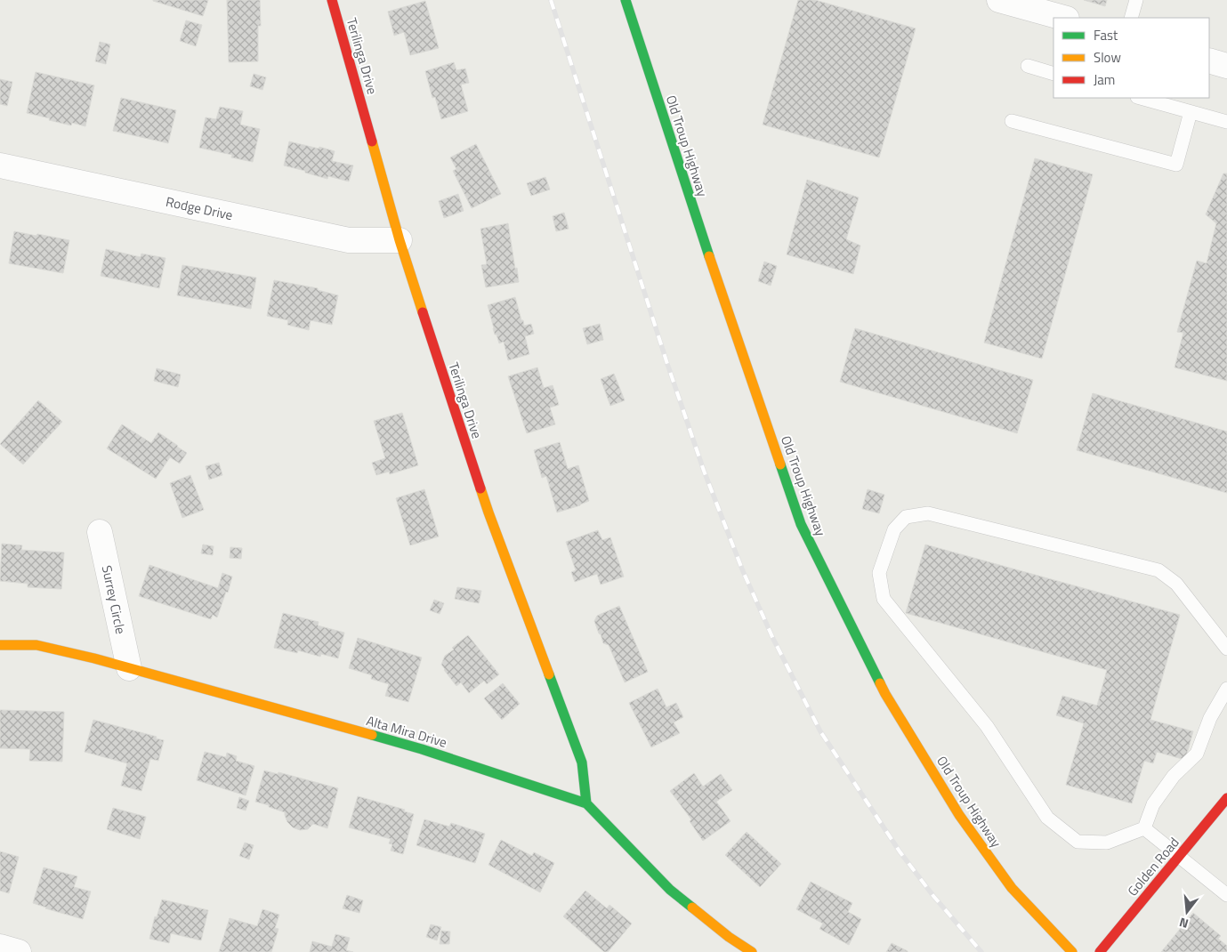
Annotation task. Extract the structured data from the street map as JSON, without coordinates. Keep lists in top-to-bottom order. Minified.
{"streets":{"street":["Terilinga Drive","Old Troup Highway","Rodge Drive","Surrey Circle","Alta Mira Drive","Golden Road"]},"crossings":[["Terilinga Drive","Rodge Drive"],["Terilinga Drive","Alta Mira Drive"],["Surrey Circle","Alta Mira Drive"]],"legend":["Fast","Slow","Jam"],"north":"bottom"}
